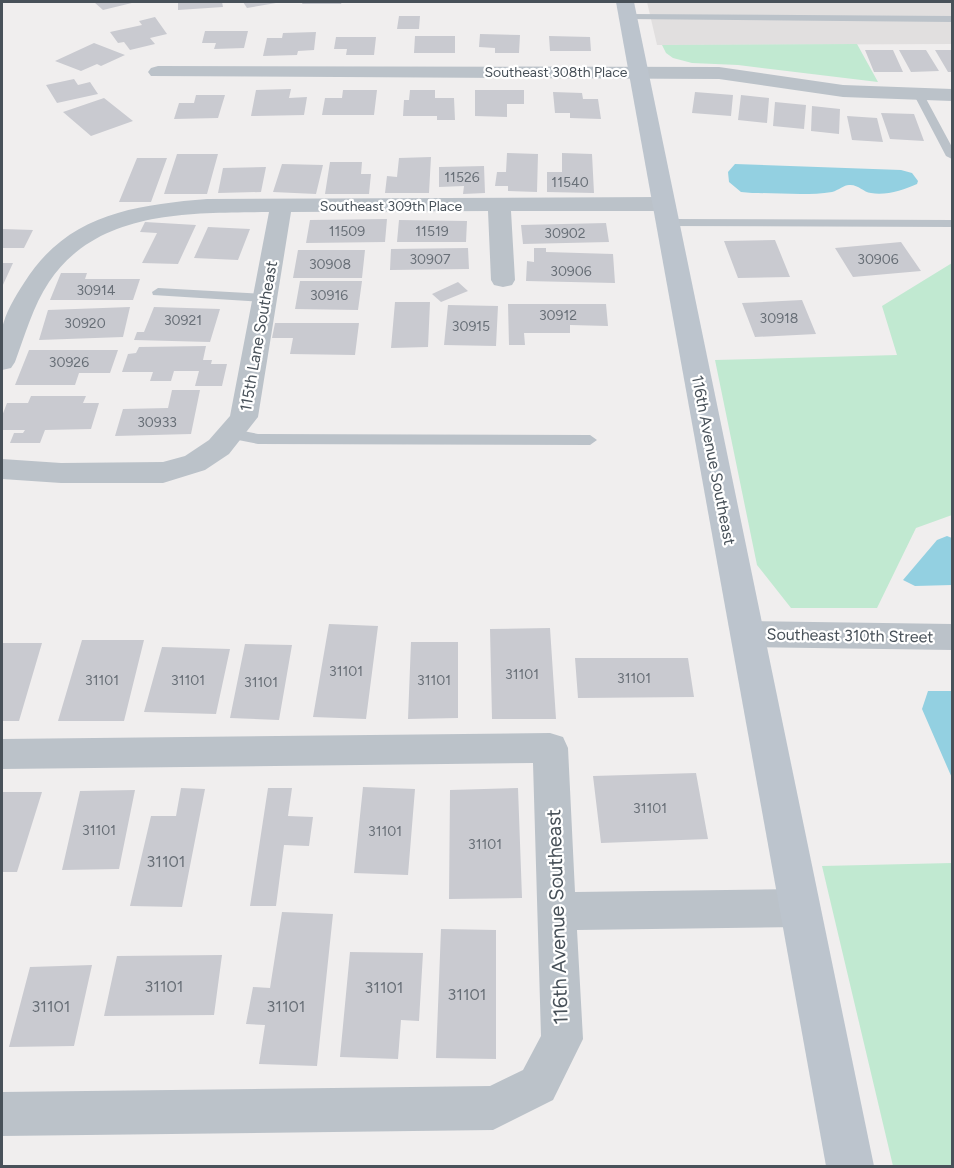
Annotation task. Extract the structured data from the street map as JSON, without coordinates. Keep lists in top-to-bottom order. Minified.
{"streets":{"street":["Southeast 308th Place","Southeast 309th Place","115th Lane Southeast","116th Avenue Southeast","Southeast 310th Street"]},"crossings":[["Southeast 308th Place","116th Avenue Southeast"],["Southeast 309th Place","115th Lane Southeast"],["Southeast 309th Place","116th Avenue Southeast"],["116th Avenue Southeast","Southeast 310th Street"]],"house_numbers":["11526","11540","11509","11519","30902","30907","30906","30908","30906","30914","30916","30912","30918","30921","30920","30915","30926","30933","31101","31101","31101","31101","31101","31101","31101","31101","31101","31101","31101","31101","31101","31101","31101","31101","31101"]}
